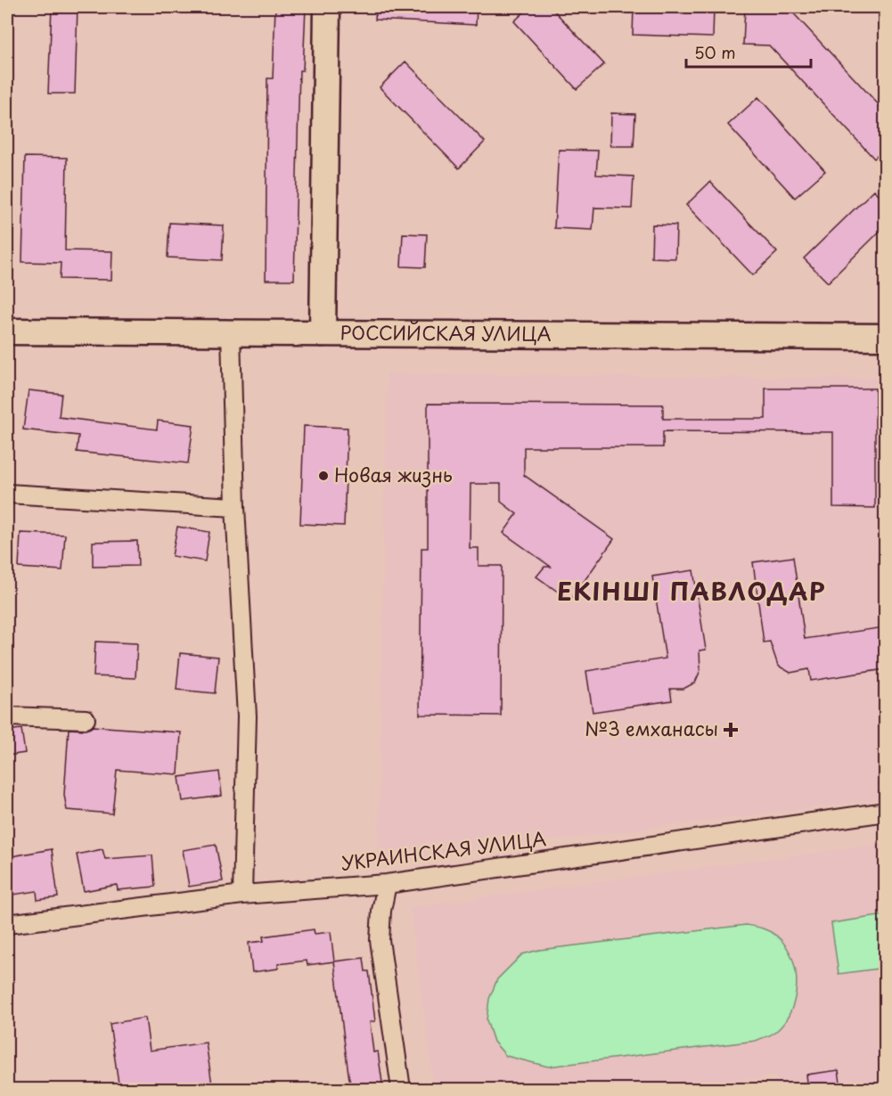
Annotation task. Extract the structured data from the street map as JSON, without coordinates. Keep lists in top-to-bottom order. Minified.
{"streets":{"street":["РОССИЙСКАЯ УЛИЦА","УКРАИНСКАЯ УЛИЦА"]},"districts":["ЕКІНШІ ПАВЛОДАР"],"places":{"other":["Новая жизнь"],"health":["№3 емханасы"]},"scale_bar":"50 m"}
